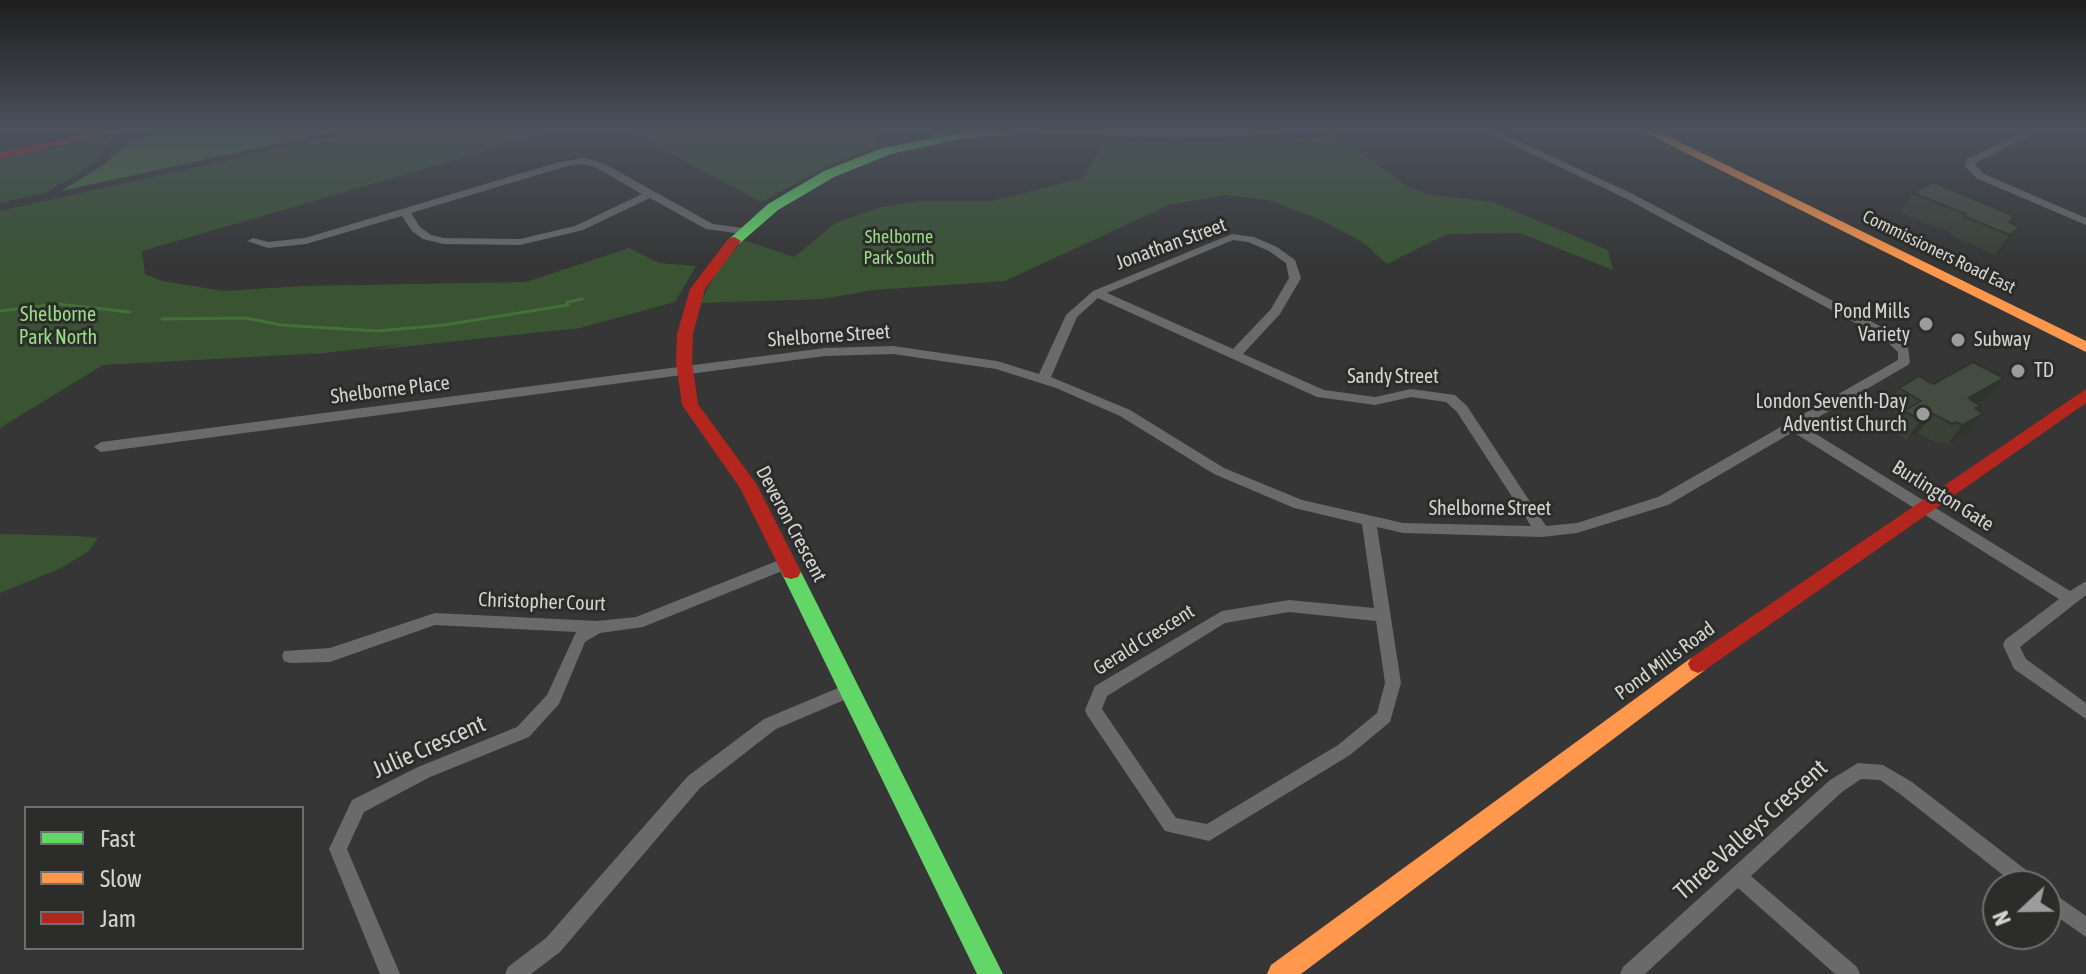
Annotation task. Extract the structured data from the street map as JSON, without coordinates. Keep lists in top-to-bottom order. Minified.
{"streets":{"main road":["Commissioners Road East","Deveron Crescent","Pond Mills Road"],"street":["Jonathan Street","Shelborne Street","Sandy Street","Shelborne Place","Burlington Gate","Christopher Court","Gerald Crescent","Julie Crescent","Three Valleys Crescent"]},"crossings":[["Jonathan Street","Shelborne Street"],["Jonathan Street","Sandy Street"],["Shelborne Street","Sandy Street"],["Shelborne Street","Shelborne Place"],["Shelborne Street","Burlington Gate"],["Shelborne Street","Deveron Crescent"],["Shelborne Street","Gerald Crescent"],["Shelborne Place","Deveron Crescent"],["Burlington Gate","Pond Mills Road"],["Deveron Crescent","Christopher Court"],["Christopher Court","Julie Crescent"]],"parks":["Shelborne Park South","Shelborne Park North"],"places":["Pond Mills Variety","Subway","TD","London Seventh-Day Adventist Church"],"legend":["Fast","Slow","Jam"],"north":"left"}
